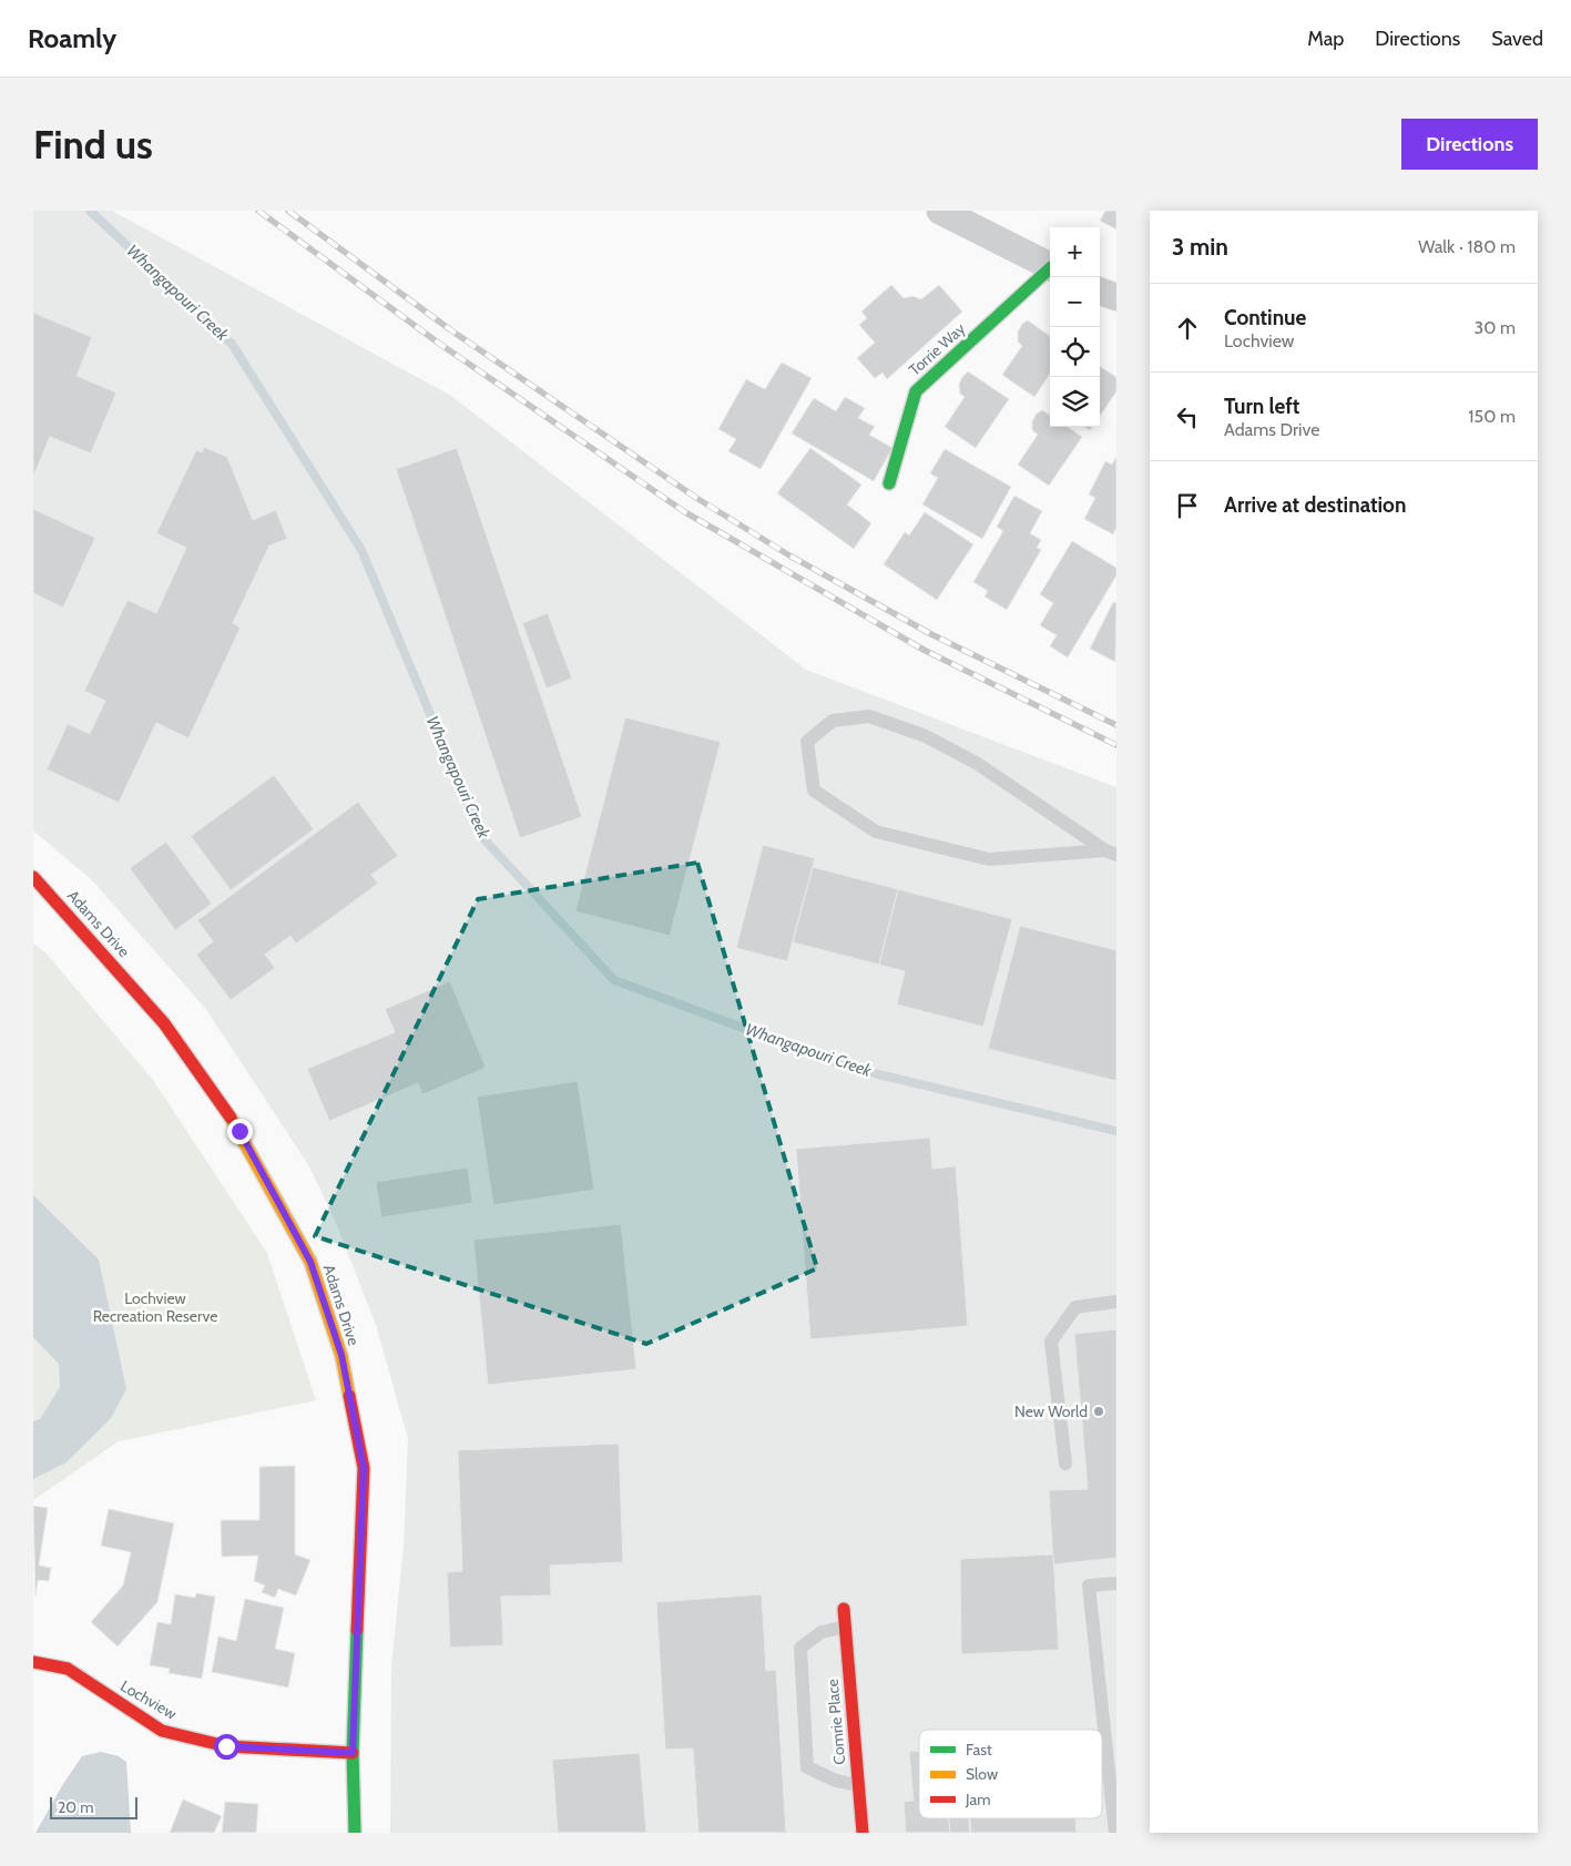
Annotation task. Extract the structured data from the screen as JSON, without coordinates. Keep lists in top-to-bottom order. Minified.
{"streets":{"street":["Torrie Way","Adams Drive","Lochview","Comrie Place"]},"crossings":[["Adams Drive","Lochview"]],"water":["Whangapouri Creek"],"parks":["Lochview Recreation Reserve"],"places":["New World"],"legend":["Fast","Slow","Jam"],"scale_bar":"20 m","page":{"header":"Roamly","nav":["Map","Directions","Saved"],"buttons":"Directions","title":"Find us","heading":["3 min","Walk · 180 m"],"map_buttons":["+","−"],"list":[["Continue","Lochview","30 m"],["Turn left","Adams Drive","150 m"],"Arrive at destination"],"scale":"20 m"}}
